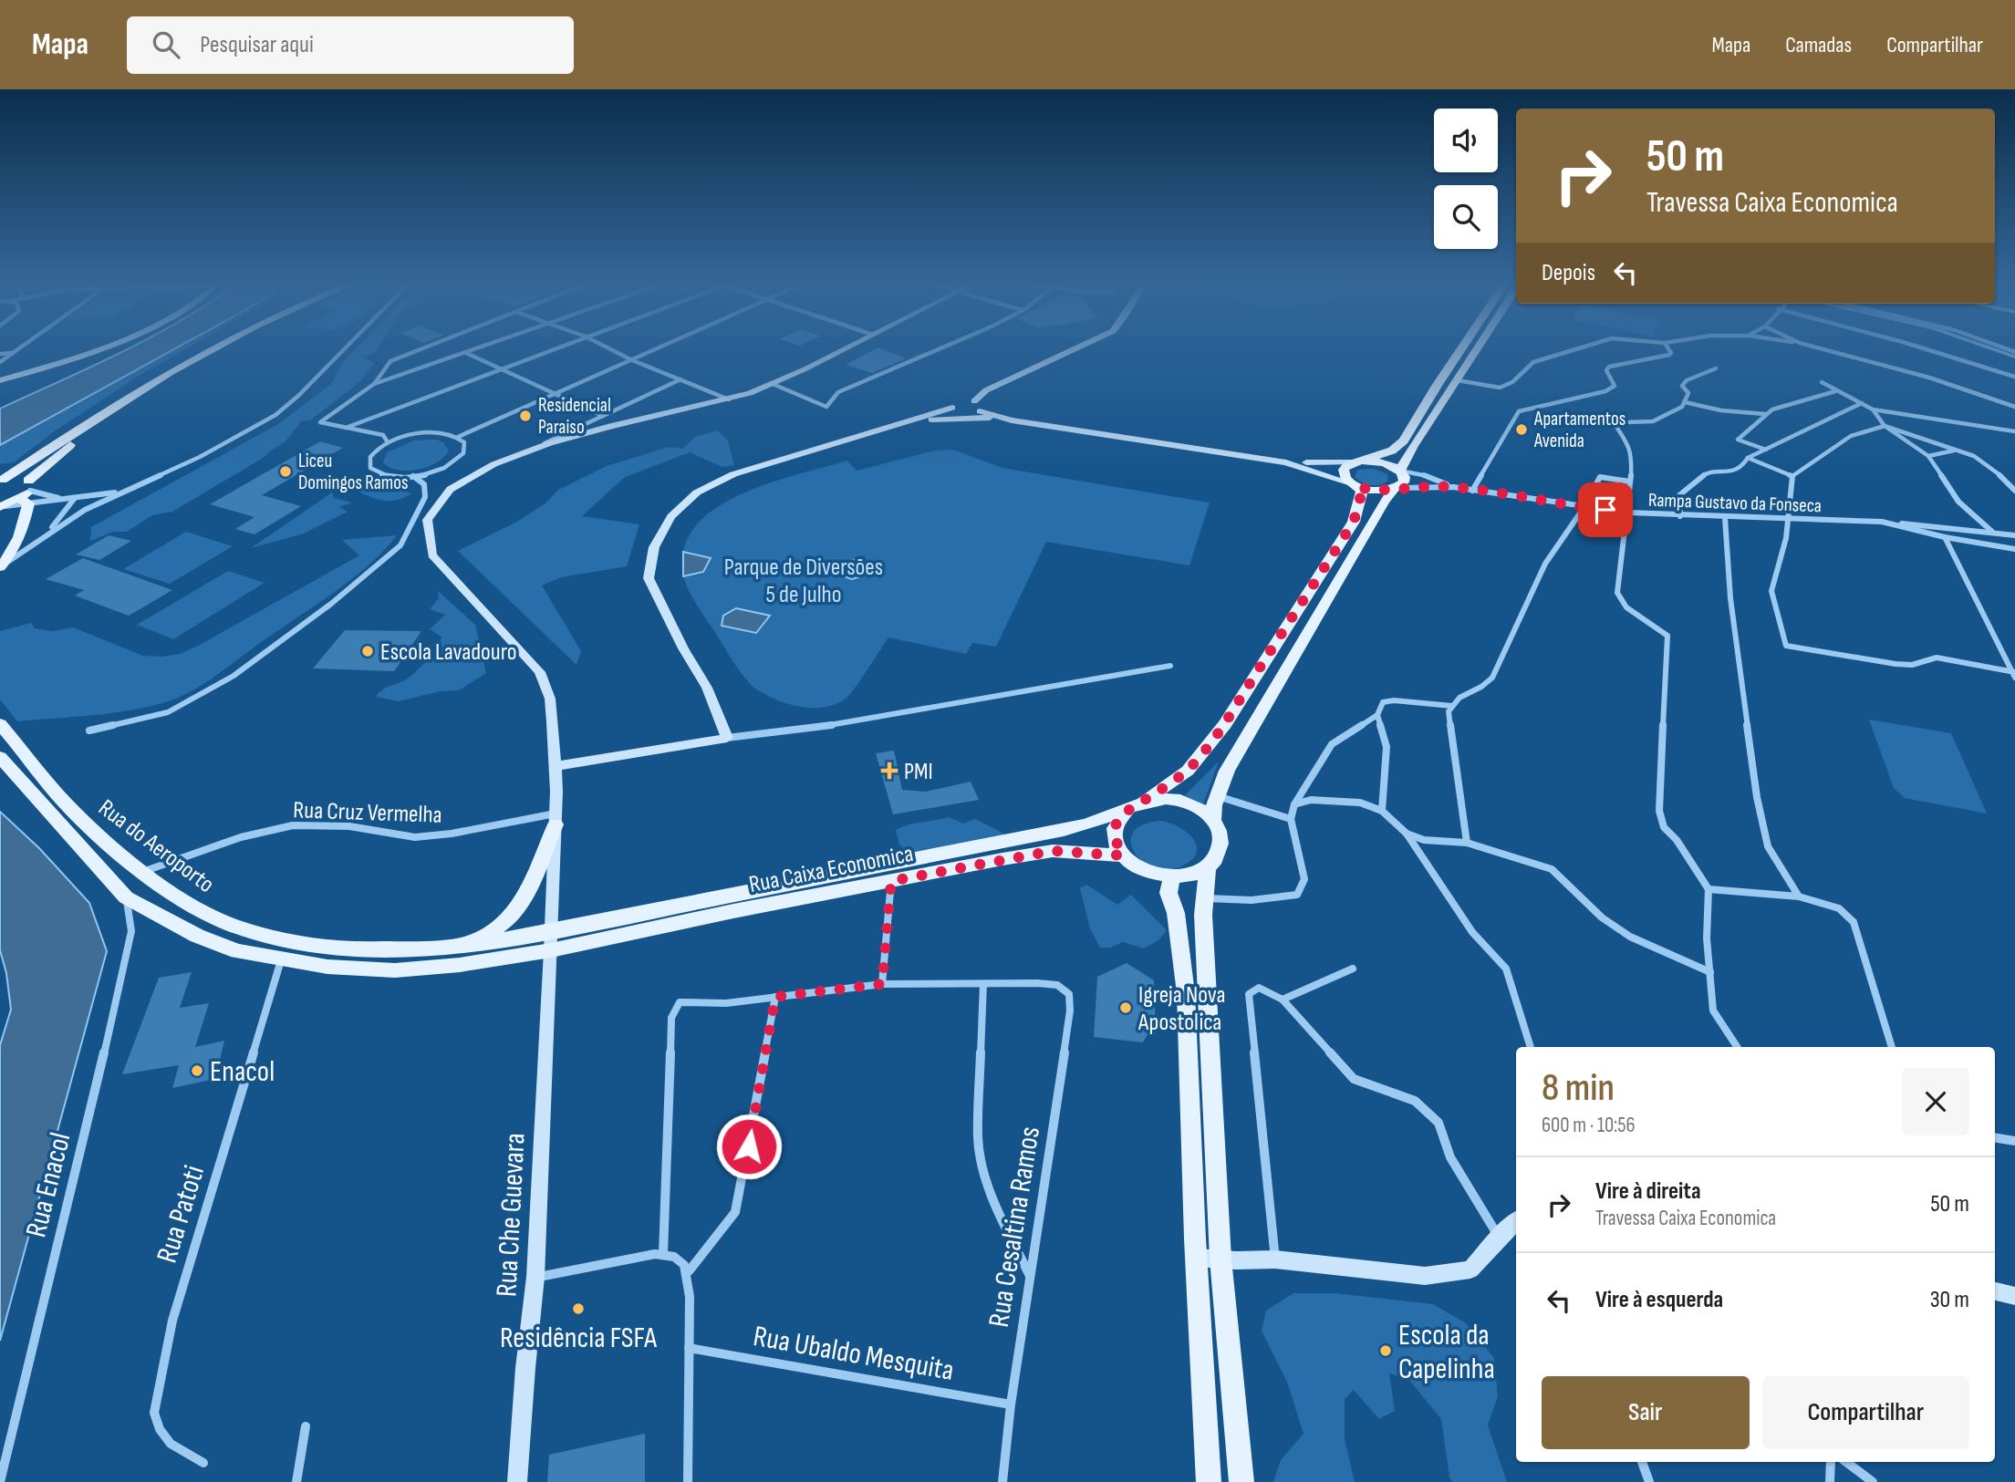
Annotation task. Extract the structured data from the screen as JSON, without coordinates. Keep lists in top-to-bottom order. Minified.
{"streets":{"main road":["Rua do Aeroporto","Rua Caixa Economica"],"street":["Rampa Gustavo da Fonseca","Rua Cruz Vermelha","Rua Enacol","Rua Patoti","Rua Che Guevara","Rua Cesaltina Ramos","Rua Ubaldo Mesquita"]},"crossings":[["Rua Cruz Vermelha","Rua do Aeroporto"],["Rua Cruz Vermelha","Rua Che Guevara"],["Rua do Aeroporto","Rua Caixa Economica"],["Rua do Aeroporto","Rua Enacol"],["Rua do Aeroporto","Rua Patoti"],["Rua do Aeroporto","Rua Che Guevara"],["Rua Caixa Economica","Rua Che Guevara"],["Rua Cesaltina Ramos","Rua Ubaldo Mesquita"]],"parks":["Parque de Diversões 5 de Julho"],"places":{"other":["Residencial Paraiso","Apartamentos Avenida","Liceu Domingos Ramos","Escola Lavadouro","Igreja Nova Apostolica","Enacol","Residência FSFA","Escola da Capelinha"],"health":["PMI"]},"page":{"header":"Mapa","search":"Pesquisar aqui","nav":["Mapa","Camadas","Compartilhar"],"turn":["50 m","Travessa Caixa Economica"],"then":"Depois","heading":["8 min","600 m · 10:56"],"list":[{"name":"Vire à direita","note":"Travessa Caixa Economica","value":"50 m"},{"name":"Vire à esquerda","value":"30 m"}],"buttons":["Sair","Compartilhar"]}}
